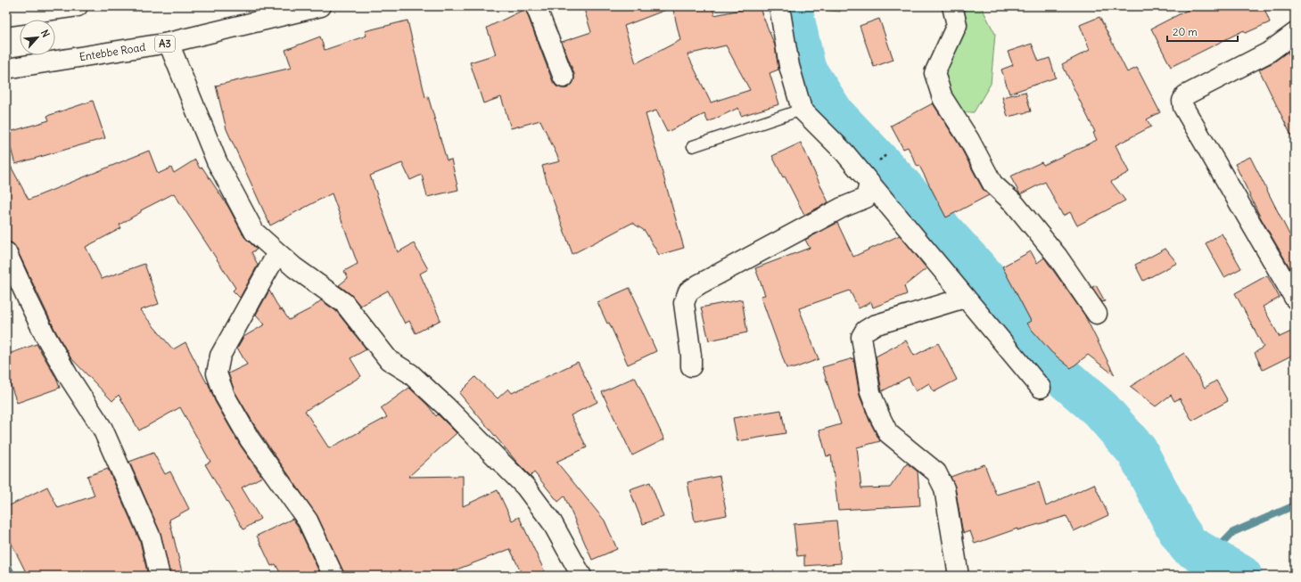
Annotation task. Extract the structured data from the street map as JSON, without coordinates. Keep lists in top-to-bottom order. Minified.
{"streets":{"street":["A3","Entebbe Road"]},"scale_bar":"20 m","north":"top right"}
